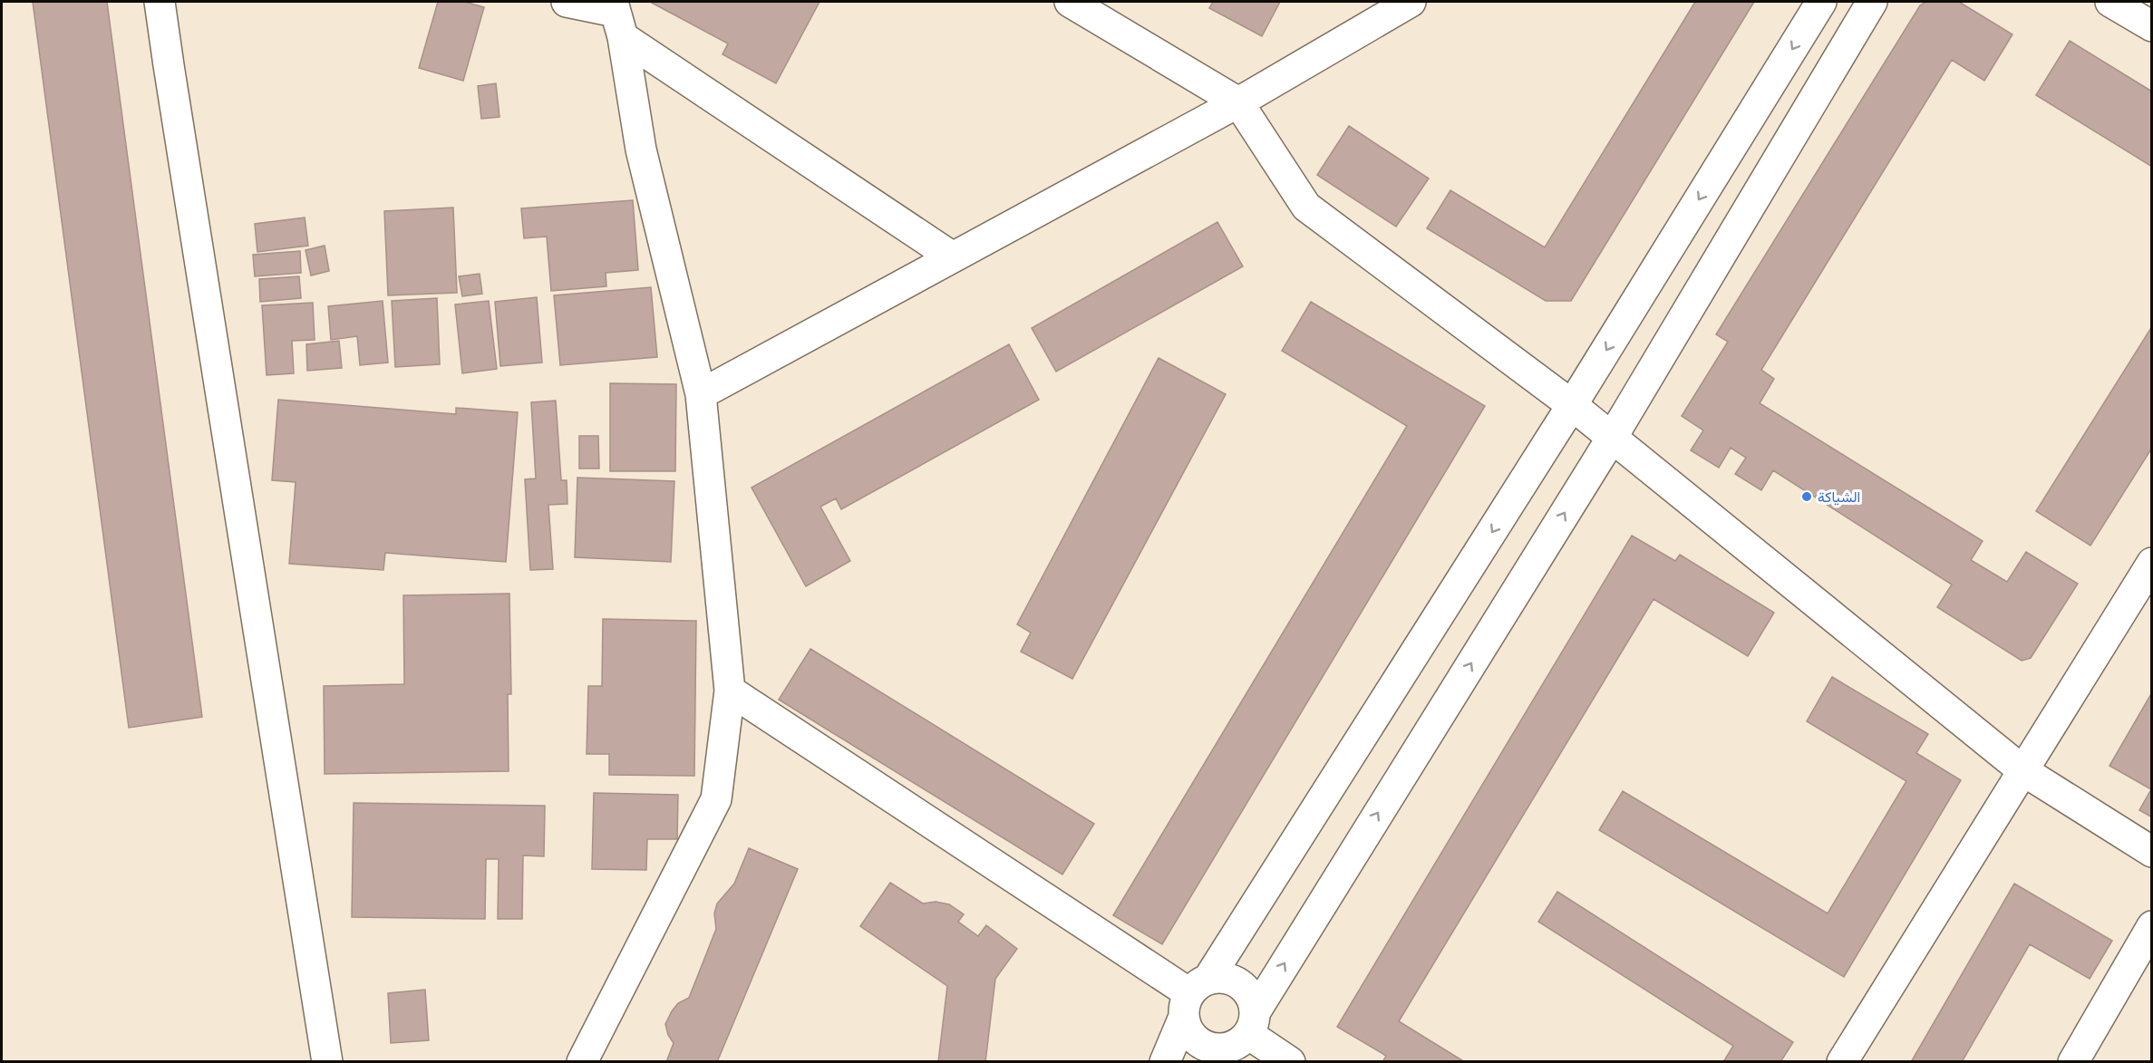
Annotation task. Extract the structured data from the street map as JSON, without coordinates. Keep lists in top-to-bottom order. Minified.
{"places":["الشياكة"]}
